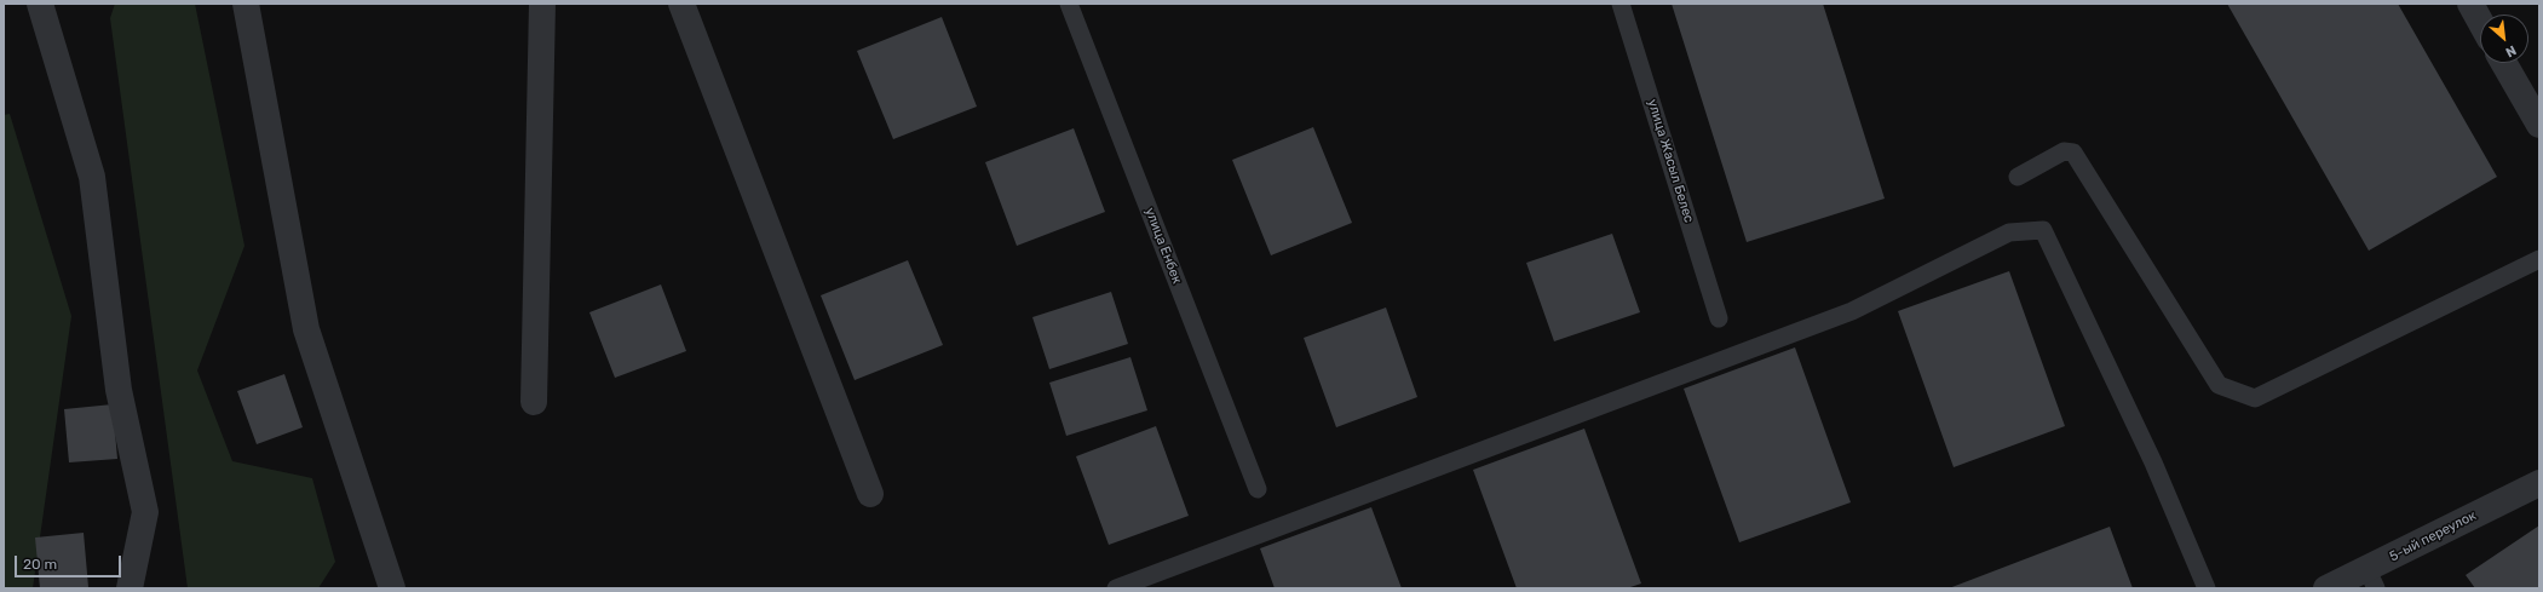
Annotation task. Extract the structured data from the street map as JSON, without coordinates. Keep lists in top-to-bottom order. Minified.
{"streets":{"street":["5-ый переулок"],"lane":["улица Жасыл Белес","улица Енбек"]},"scale_bar":"20 m","north":"bottom right"}
